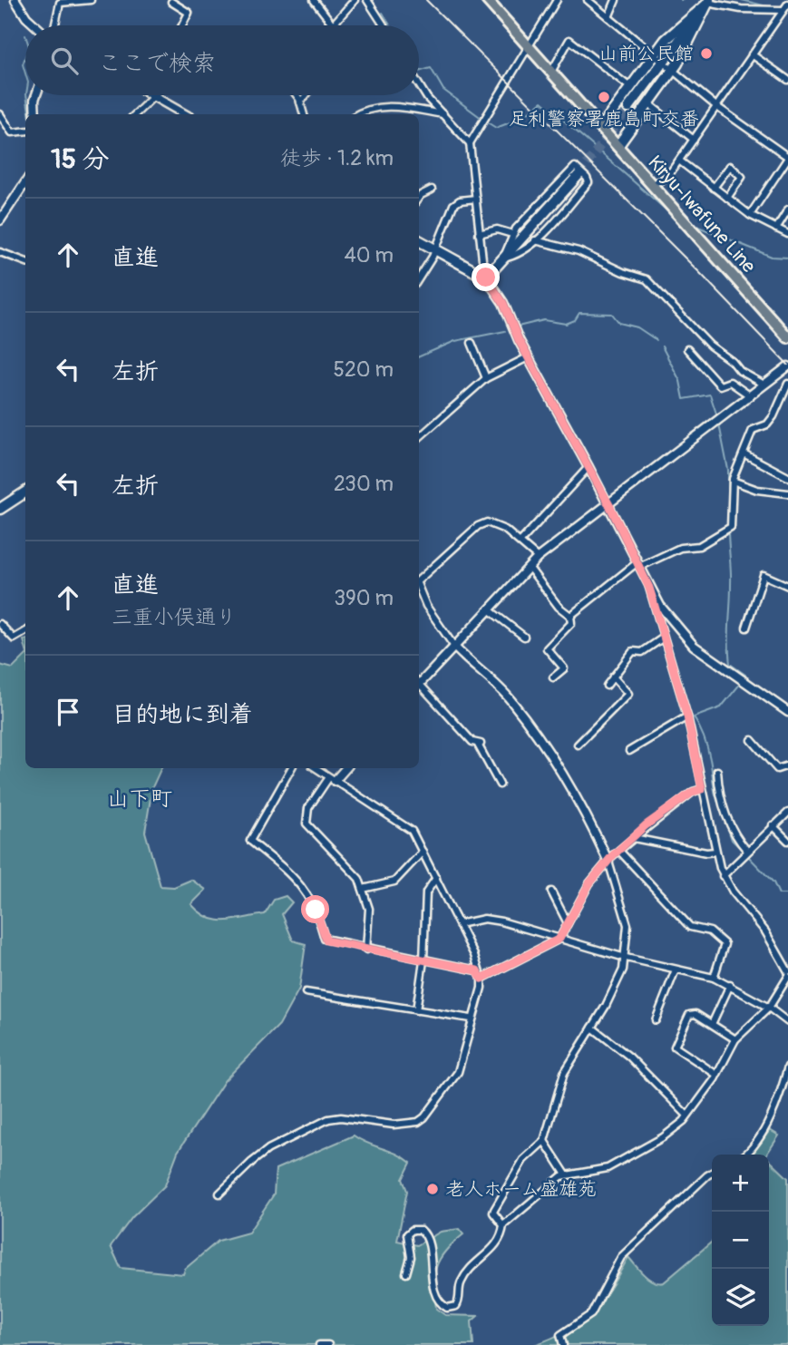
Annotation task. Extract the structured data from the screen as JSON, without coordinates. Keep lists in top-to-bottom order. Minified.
{"streets":{"main road":["Kiryu-Iwafune Line"]},"districts":["山下町"],"places":["山前公民館","足利警察署鹿島町交番","老人ホーム盛雄苑"],"page":{"search":"ここで検索","heading":["15 分","徒歩 · 1.2 km"],"list":[["直進","40 m"],["左折","520 m"],["左折","230 m"],["直進","三重小俣通り","390 m"],"目的地に到着"],"map_buttons":["+","−"]}}
